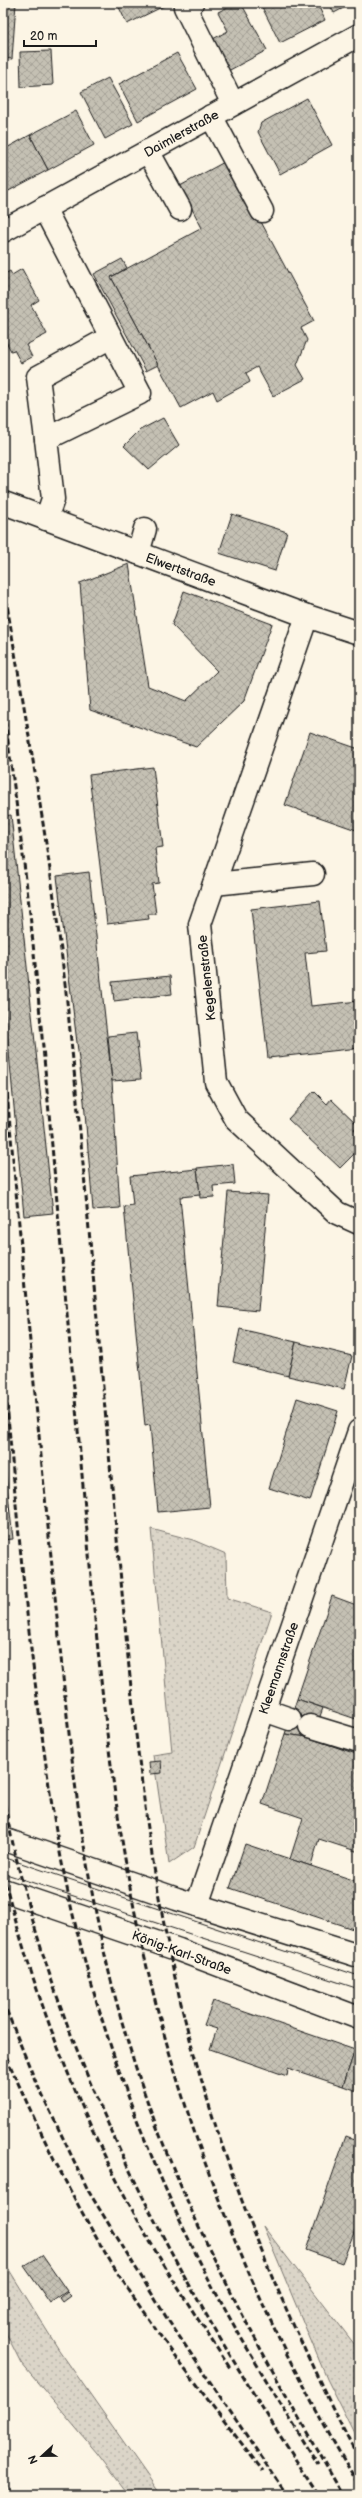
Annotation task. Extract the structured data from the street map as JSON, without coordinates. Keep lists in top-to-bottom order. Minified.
{"streets":{"street":["Daimlerstraße","Elwertstraße","Kegelenstraße","Kleemannstraße","König-Karl-Straße"]},"crossings":[["Elwertstraße","Kegelenstraße"]],"scale_bar":"20 m","north":"left"}
